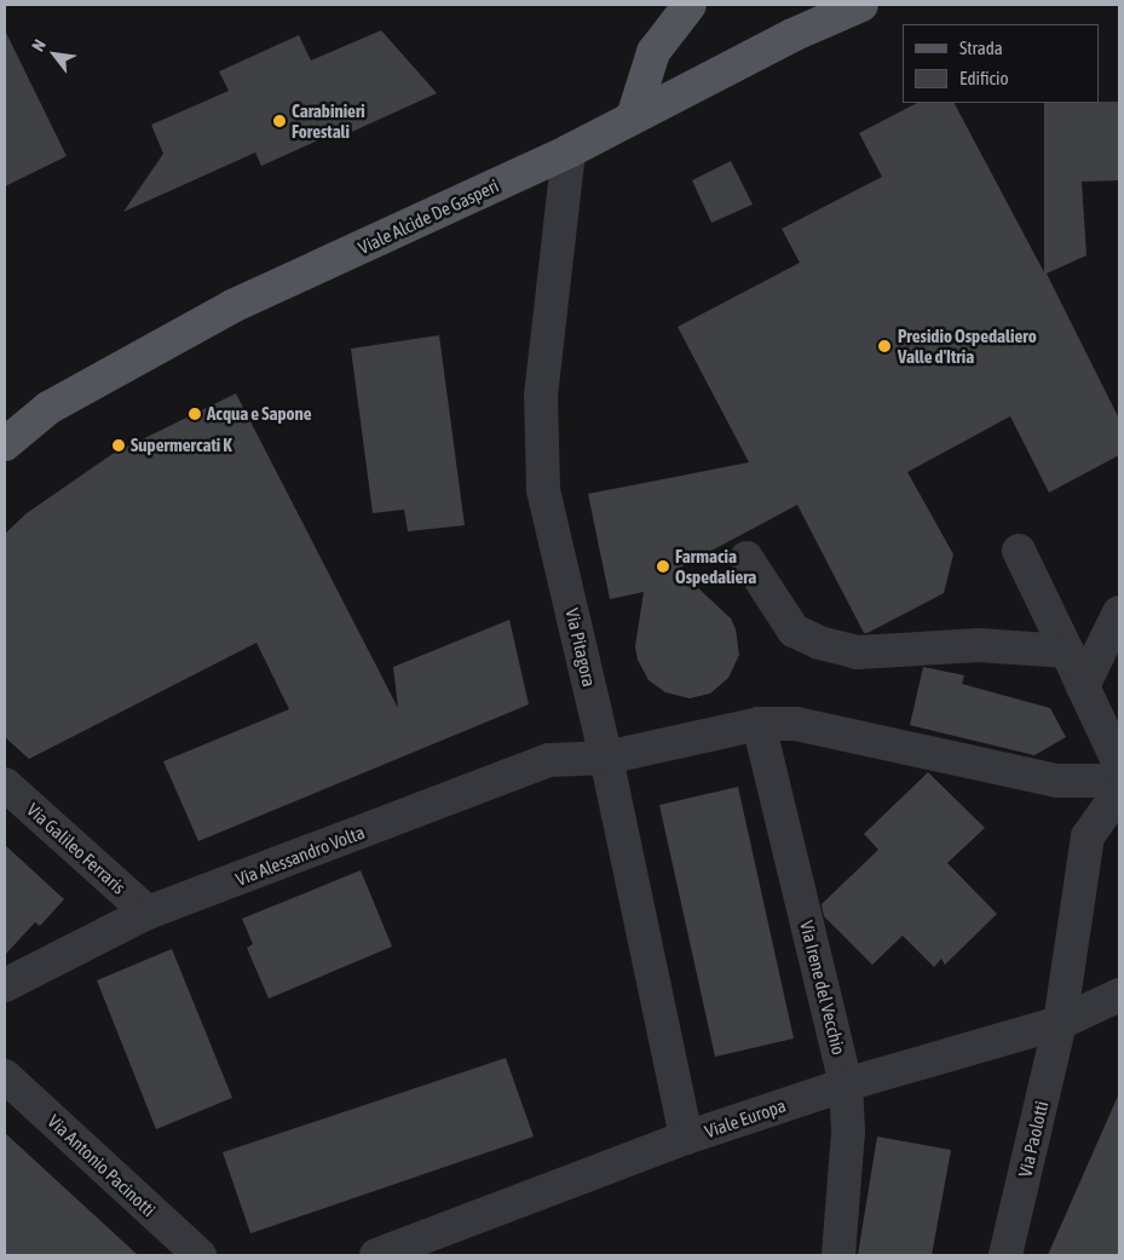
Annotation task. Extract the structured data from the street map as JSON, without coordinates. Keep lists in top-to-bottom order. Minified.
{"streets":{"main road":["Viale Alcide De Gasperi"],"street":["Via Pitagora","Via Galileo Ferraris","Via Alessandro Volta","Via Irene del Vecchio","Viale Europa","Via Paolotti","Via Antonio Pacinotti"]},"crossings":[["Viale Alcide De Gasperi","Via Pitagora"],["Via Pitagora","Via Alessandro Volta"],["Via Pitagora","Viale Europa"],["Via Galileo Ferraris","Via Alessandro Volta"],["Via Irene del Vecchio","Viale Europa"],["Viale Europa","Via Paolotti"]],"places":["Carabinieri Forestali","Presidio Ospedaliero Valle d'Itria","Acqua e Sapone","Supermercati K","Farmacia Ospedaliera"],"legend":["Strada","Edificio"],"north":"top left"}
